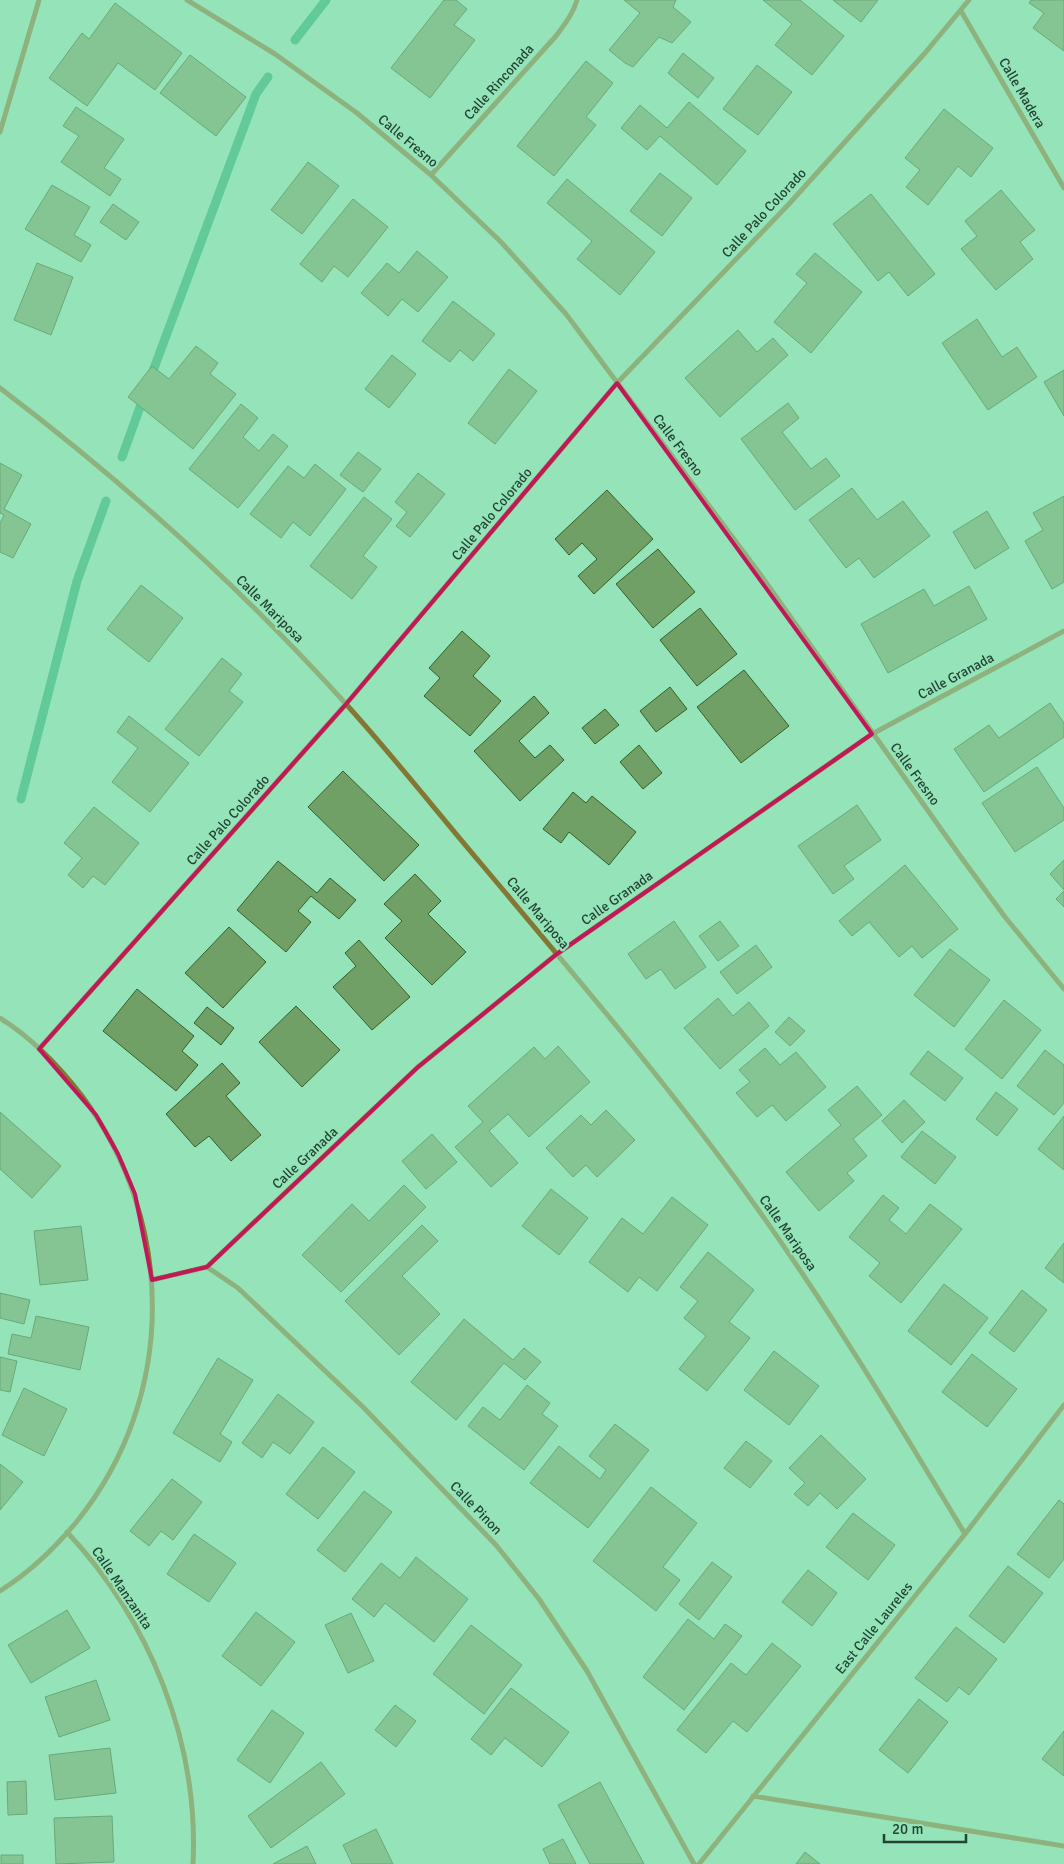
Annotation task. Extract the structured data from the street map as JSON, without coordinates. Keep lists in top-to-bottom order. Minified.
{"streets":{"street":["Calle Rinconada","Calle Madera","Calle Fresno","Calle Palo Colorado","Calle Mariposa","Calle Granada","Calle Pinon","Calle Manzanita","East Calle Laureles"]},"crossings":[["Calle Rinconada","Calle Fresno"],["Calle Madera","Calle Palo Colorado"],["Calle Fresno","Calle Palo Colorado"],["Calle Fresno","Calle Granada"],["Calle Palo Colorado","Calle Mariposa"],["Calle Mariposa","Calle Granada"],["Calle Mariposa","East Calle Laureles"],["Calle Granada","Calle Pinon"]],"scale_bar":"20 m"}
